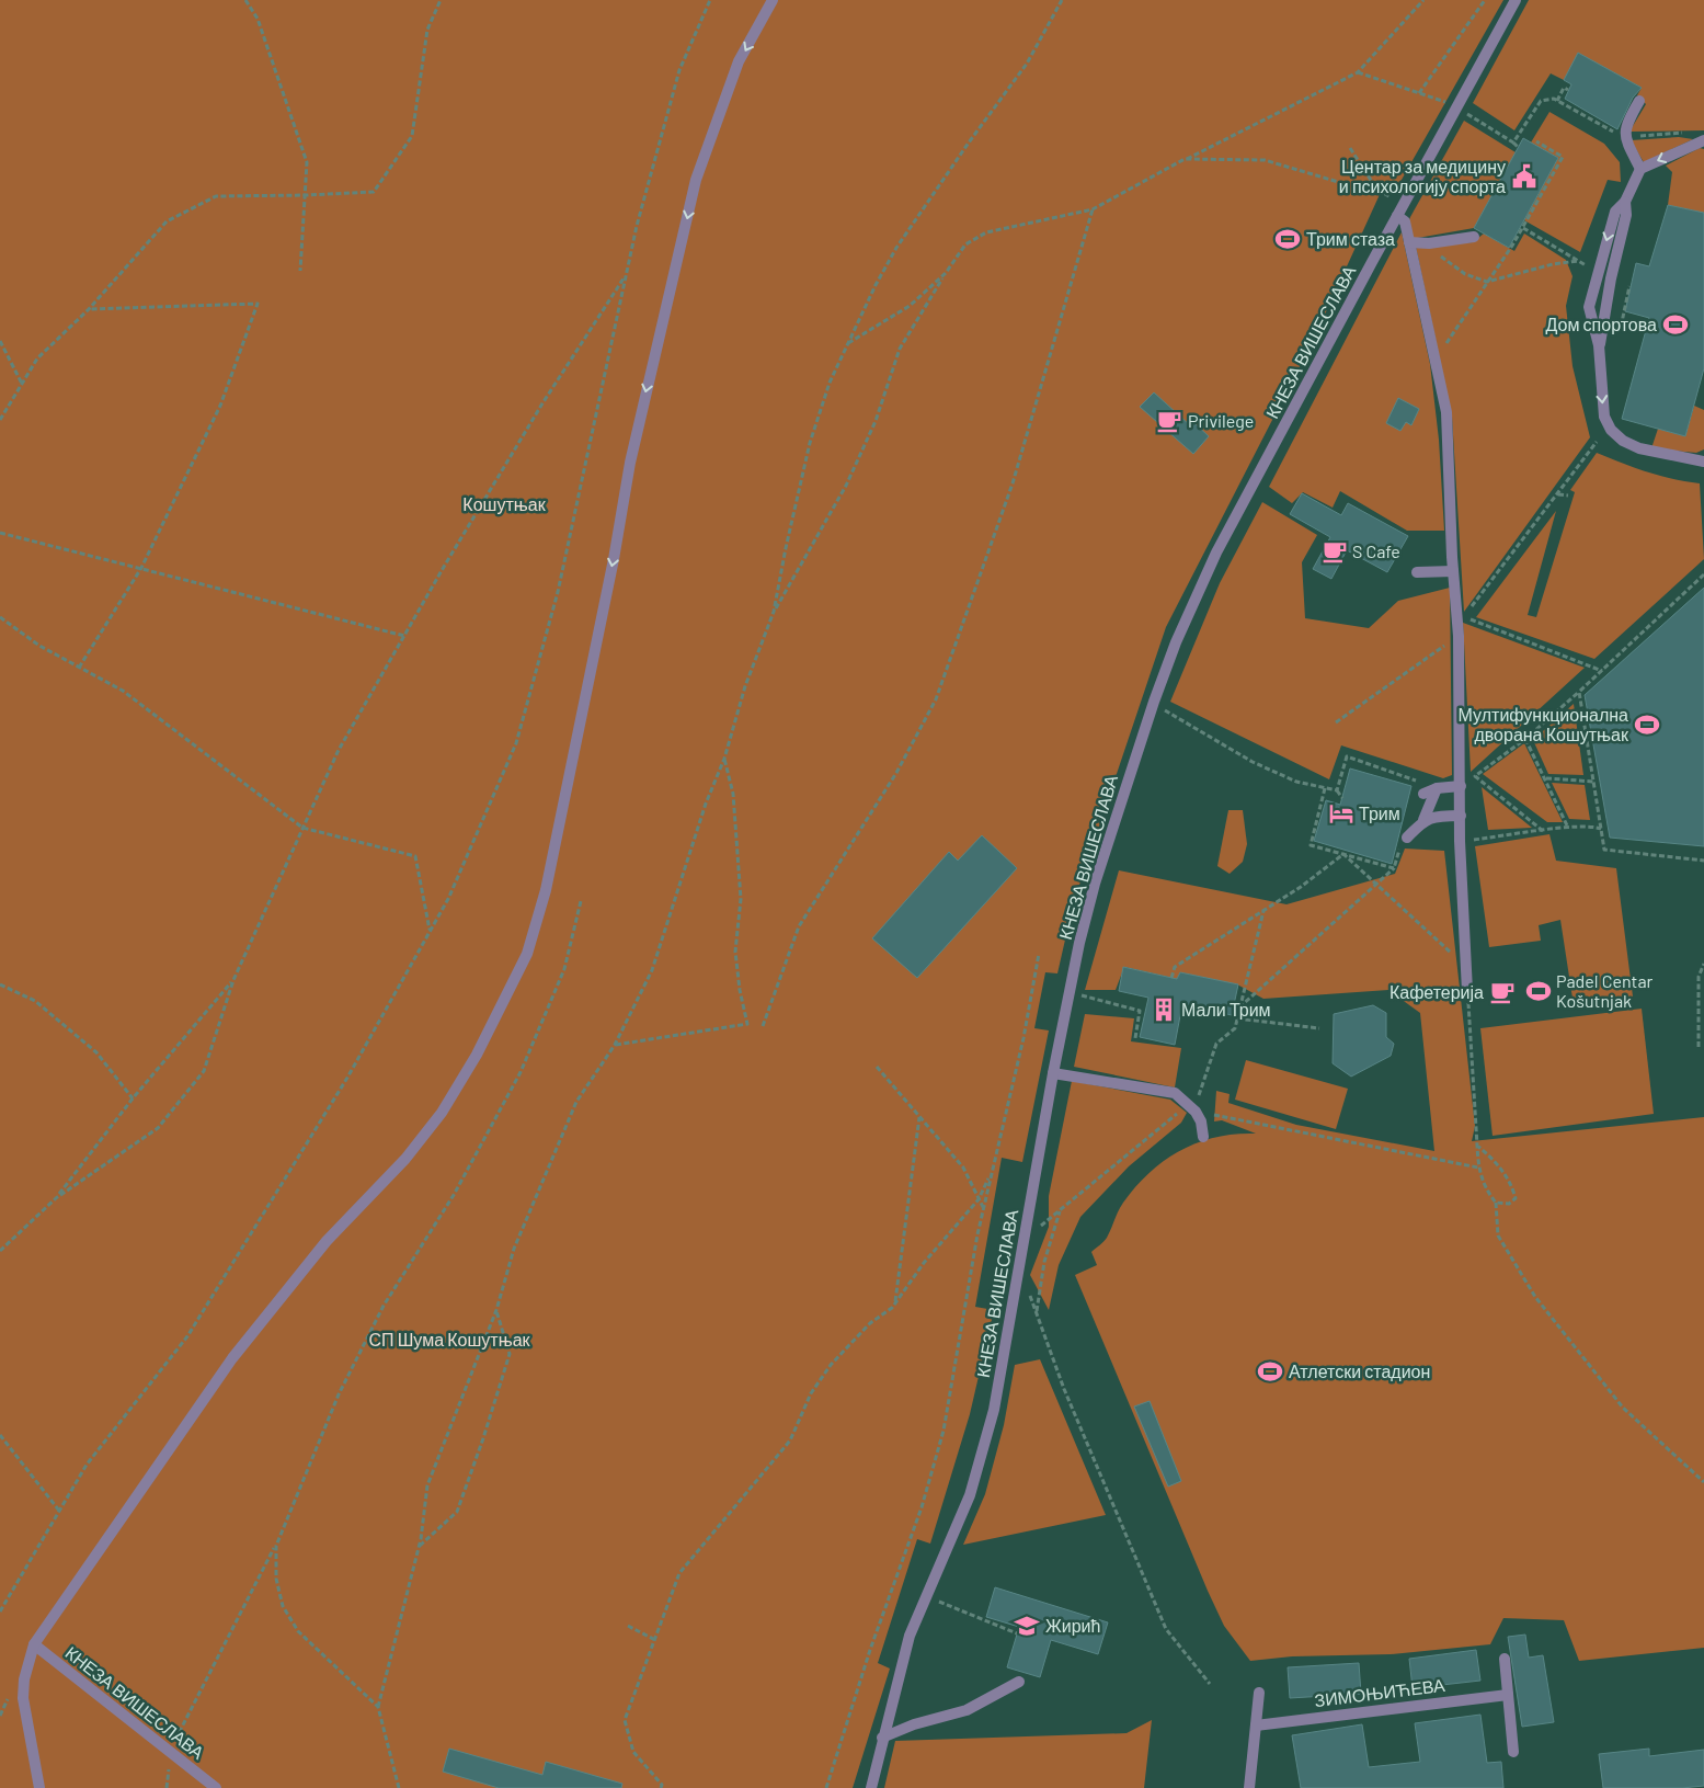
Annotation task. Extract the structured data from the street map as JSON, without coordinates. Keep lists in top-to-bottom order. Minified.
{"streets":{"street":["КНЕЗА ВИШЕСЛАВА","ЗИМОЊИЋЕВА"]},"parks":["Кошутњак","СП Шума Кошутњак"],"places":{"public building":["Центар за медицину и психологију спорта"],"sports":["Трим стаза","Дом спортова","Мултифункционална дворана Кошутњак","Padel Centar Košutnjak","Атлетски стадион"],"cafe":["Privilege","S Cafe","Кафетерија"],"hotel":["Трим"],"building":["Мали Трим"],"school or university":["Жирић"]}}
